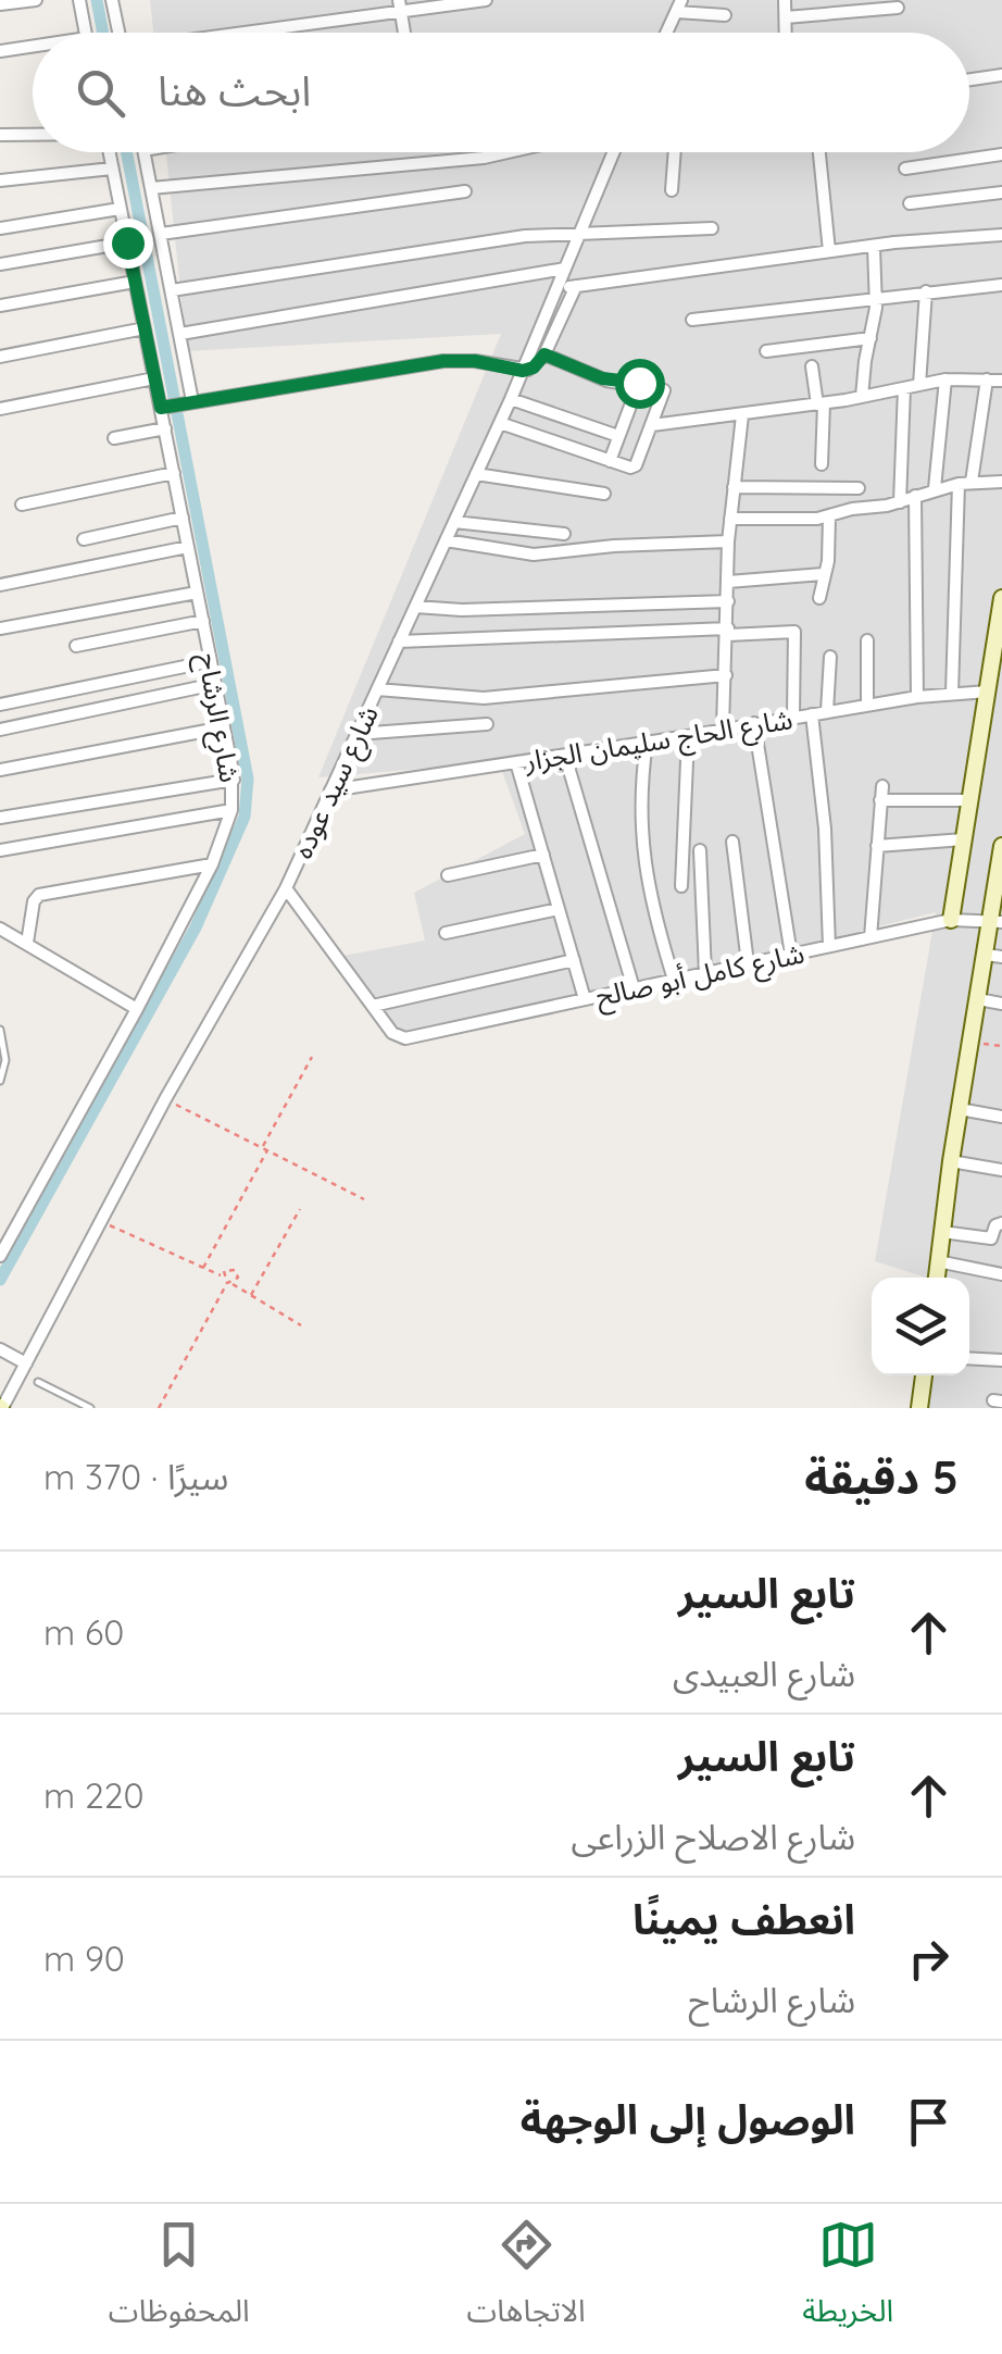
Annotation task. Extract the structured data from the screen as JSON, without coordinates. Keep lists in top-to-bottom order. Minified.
{"streets":{"street":["شارع الرشاح","شارع الحاج سليمان الجزار","شارع سيد عوده","شارع كامل أبو صالح"]},"crossings":[["شارع الحاج سليمان الجزار","شارع سيد عوده"]],"page":{"search":"ابحث هنا","heading":["5 دقيقة","سيرًا · 370 m"],"list":[["تابع السير","شارع العبيدى","60 m"],["تابع السير","شارع الاصلاح الزراعى","220 m"],["انعطف يمينًا","شارع الرشاح","90 m"],"الوصول إلى الوجهة"],"nav":["الخريطة","الاتجاهات","المحفوظات"]}}
